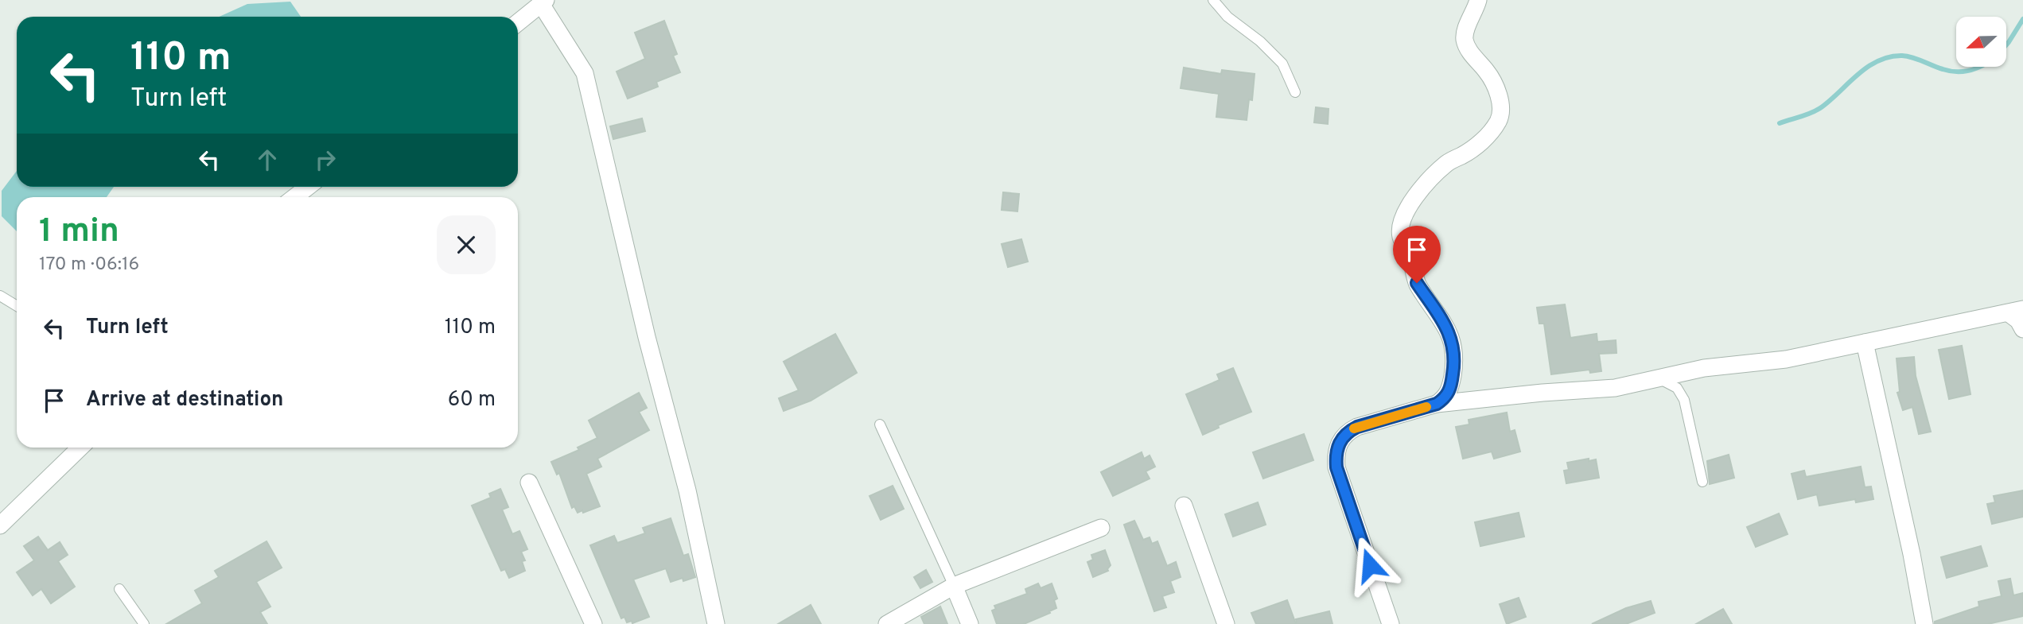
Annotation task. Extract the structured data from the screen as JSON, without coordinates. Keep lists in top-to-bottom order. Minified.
{"north":"left","page":{"turn":["110 m","Turn left"],"heading":["1 min","170 m · 06:16"],"list":[{"name":"Turn left","value":"110 m"},{"name":"Arrive at destination","value":"60 m"}]}}
